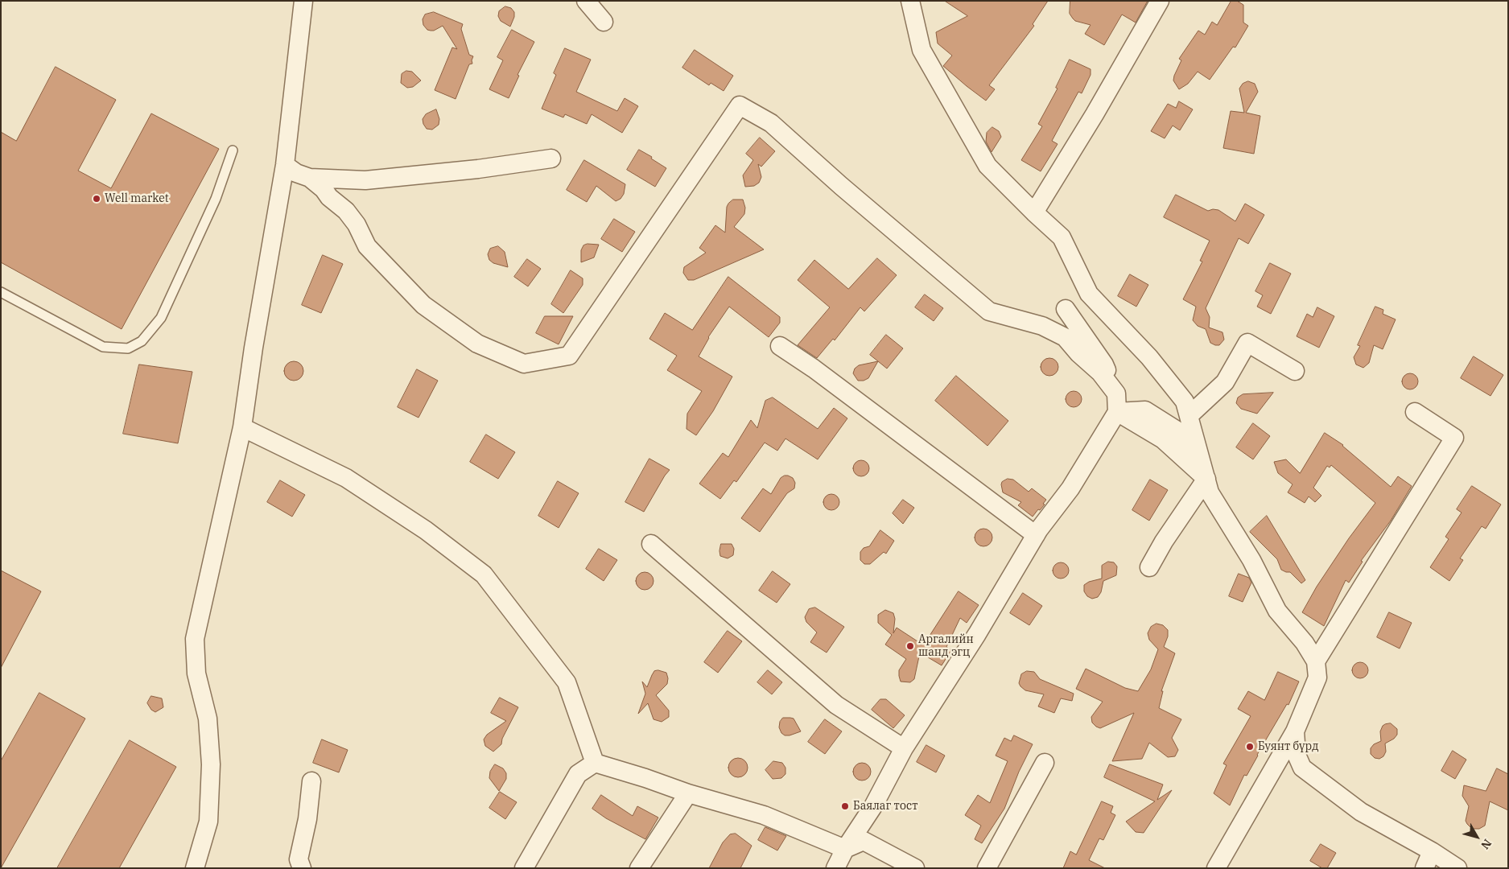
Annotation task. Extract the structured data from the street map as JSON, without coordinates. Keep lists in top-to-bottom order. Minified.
{"places":["Well market","Аргалийн шанд эгц","Буянт бүрд","Баялаг тост"],"north":"bottom right"}
